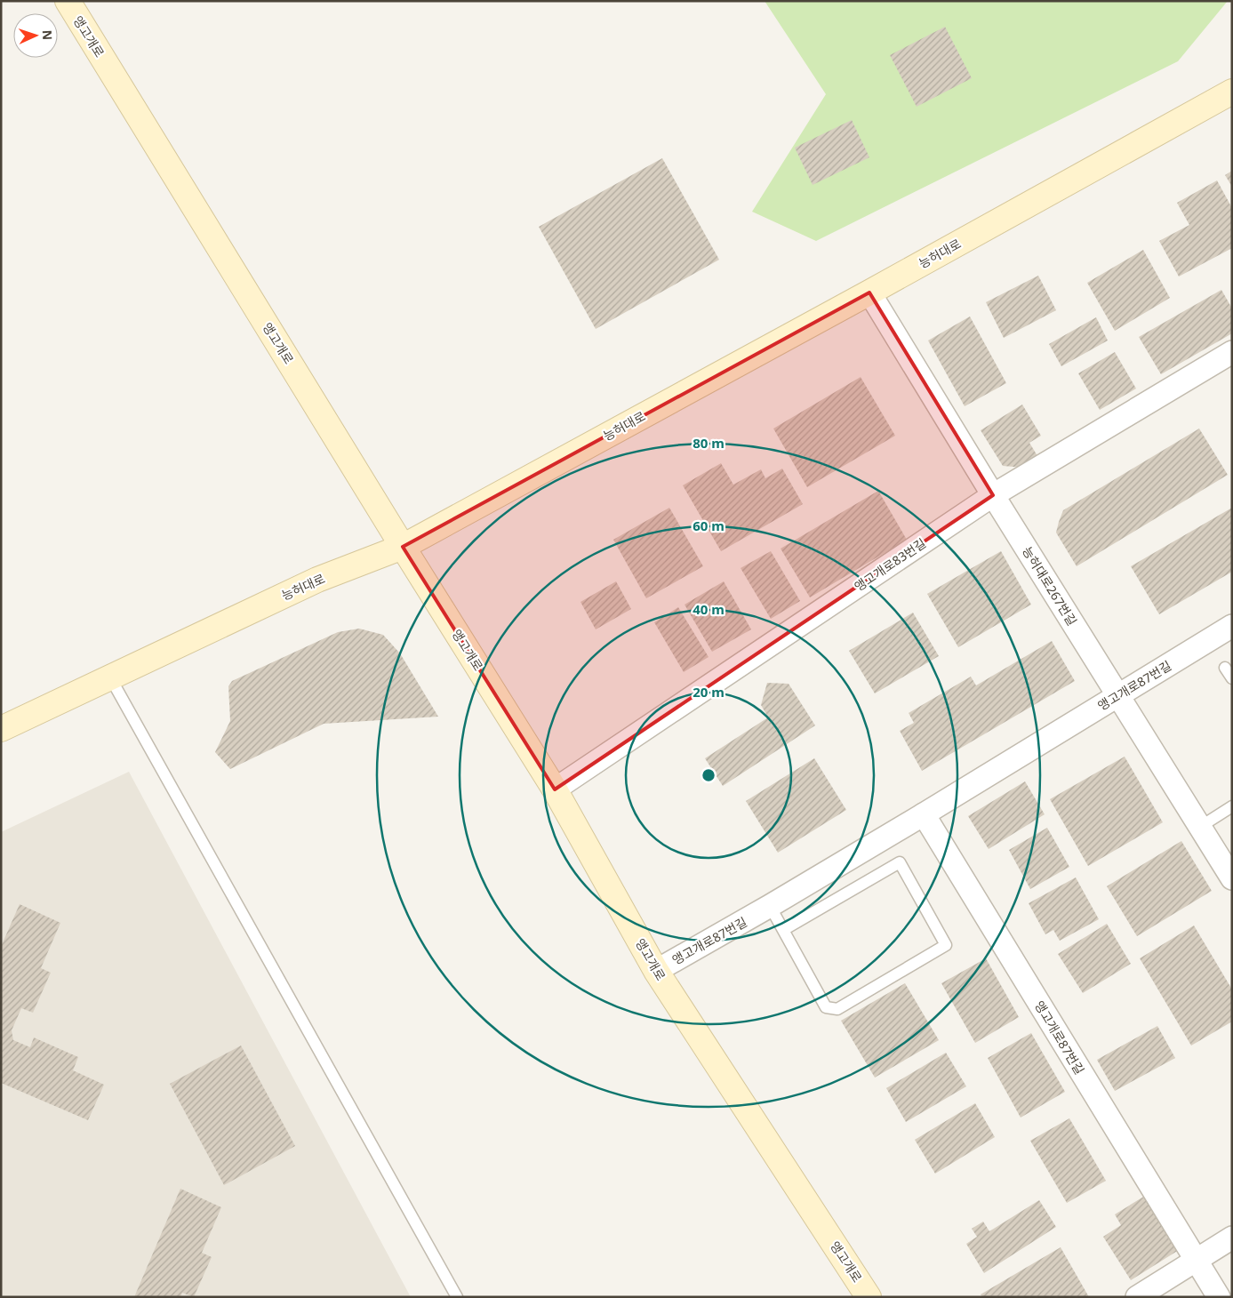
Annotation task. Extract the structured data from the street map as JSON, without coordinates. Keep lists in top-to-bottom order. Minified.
{"streets":{"street":["앵고개로","능허대로","앵고개로83번길","능허대로267번길","앵고개로87번길"]},"crossings":[["앵고개로","능허대로"],["앵고개로","앵고개로83번길"],["앵고개로","앵고개로87번길"],["능허대로","능허대로267번길"],["앵고개로83번길","능허대로267번길"],["능허대로267번길","앵고개로87번길"]],"north":"right","rings":["80 m","60 m","40 m","20 m"]}
